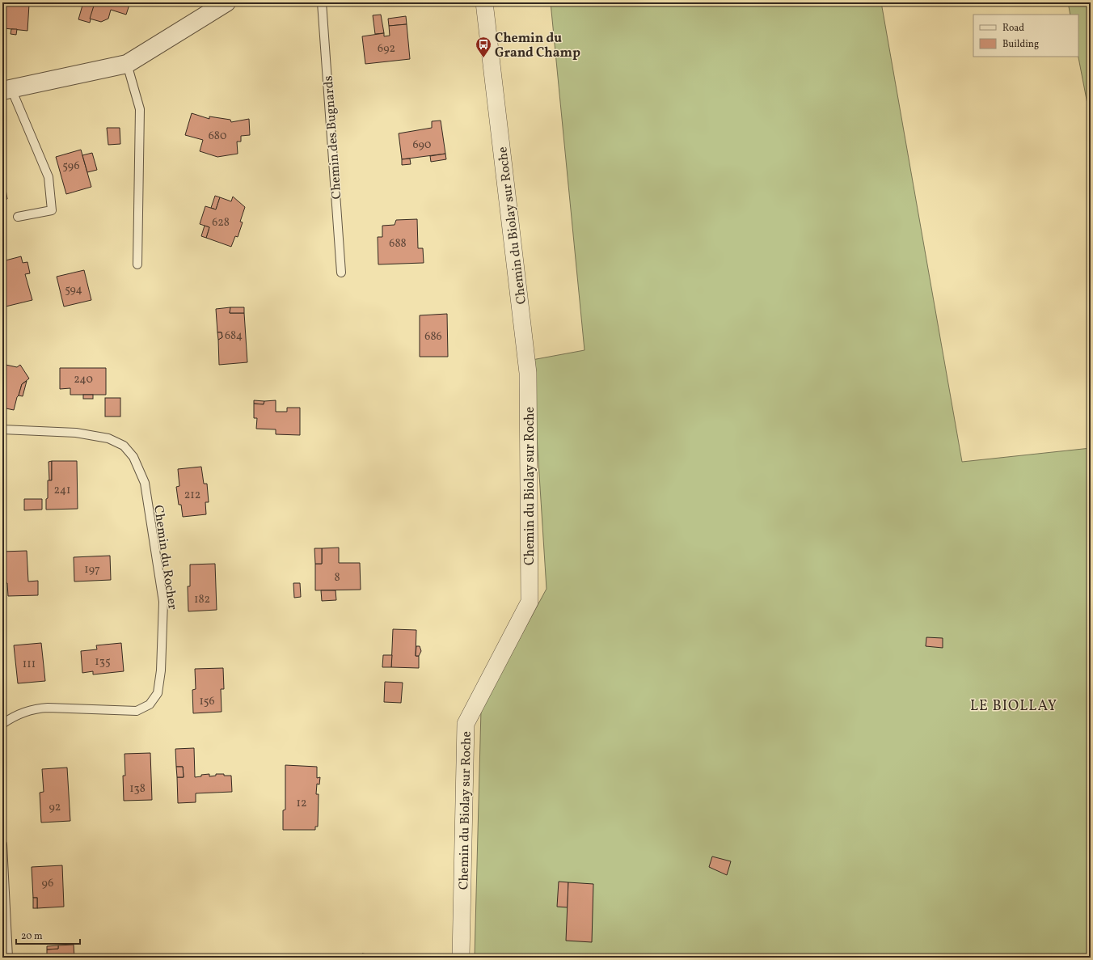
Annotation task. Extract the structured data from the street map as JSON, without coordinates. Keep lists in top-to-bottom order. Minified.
{"streets":{"street":["Chemin du Biolay sur Roche"],"lane":["Chemin des Bugnards","Chemin du Rocher"]},"districts":["LE BIOLLAY"],"places":{"bus stop":["Chemin du Grand Champ"]},"house_numbers":["692","680","690","596","628","688","594","684","686","240","241","212","197","8","182","135","111","156","138","12","92","96"],"legend":["Road","Building"],"scale_bar":"20 m"}
